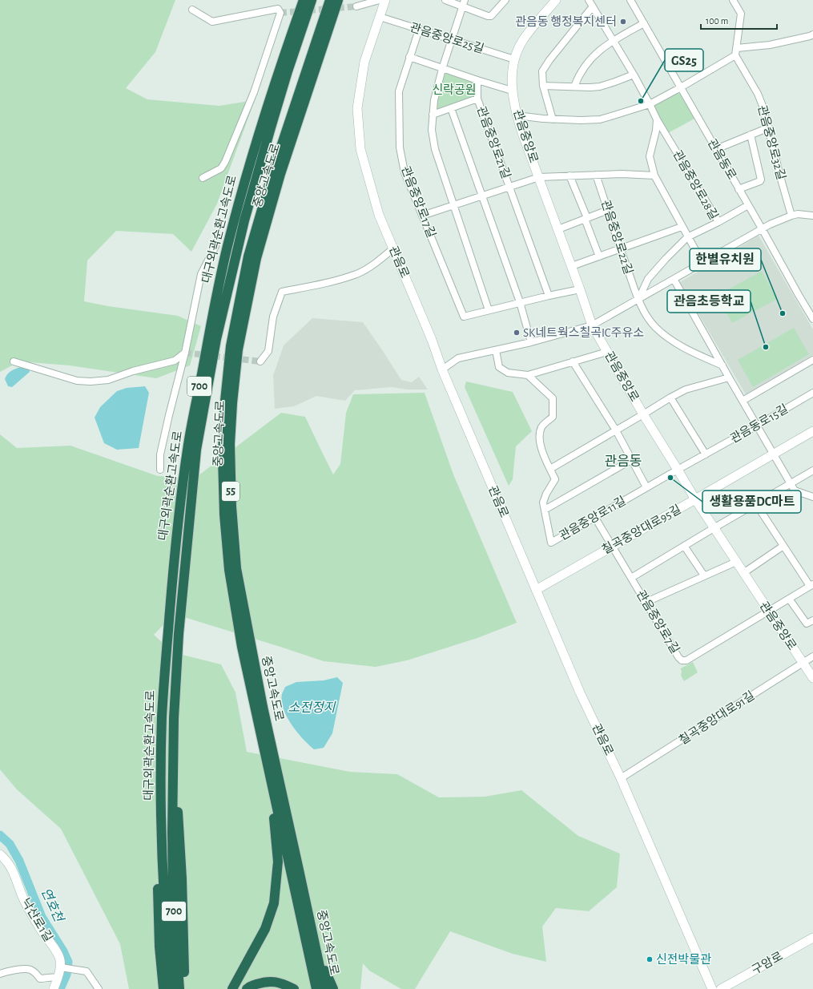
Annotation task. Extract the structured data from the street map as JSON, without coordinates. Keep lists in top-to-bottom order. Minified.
{"streets":{"highway":["중앙고속도로","대구외곽순환고속도로","700","55"],"main road":["관음중앙로","관음로","칠곡중앙대로95길","낙산로1길","구암로"],"street":["관음중앙로25길","관음중앙로21길","관음중앙로32길","관음동로","관음중앙로28길","관음중앙로17길","관음중앙로22길","관음동로15길","관음중앙로11길","관음중앙로7길","칠곡중앙대로91길"]},"crossings":[["관음중앙로25길","관음중앙로"],["관음중앙로25길","관음중앙로17길"],["관음중앙로25길","관음로"],["관음중앙로","관음중앙로21길"],["관음중앙로","관음중앙로17길"],["관음중앙로","관음중앙로22길"],["관음중앙로","관음동로15길"],["관음중앙로","관음중앙로11길"],["관음중앙로","칠곡중앙대로95길"],["관음중앙로","관음중앙로7길"],["관음중앙로","칠곡중앙대로91길"],["관음중앙로21길","관음중앙로17길"],["관음중앙로28길","관음중앙로22길"],["관음로","칠곡중앙대로95길"],["관음로","칠곡중앙대로91길"],["관음동로15길","관음중앙로11길"],["관음중앙로11길","관음중앙로7길"],["칠곡중앙대로95길","관음중앙로7길"]],"districts":["관음동"],"water":["소전정지","연호천"],"parks":["신락공원"],"places":["관음동 행정복지센터","GS25","한별유치원","SK네트웍스칠곡IC주유소","관음초등학교","생활용품DC마트","신전박물관"],"scale_bar":"100 m"}
